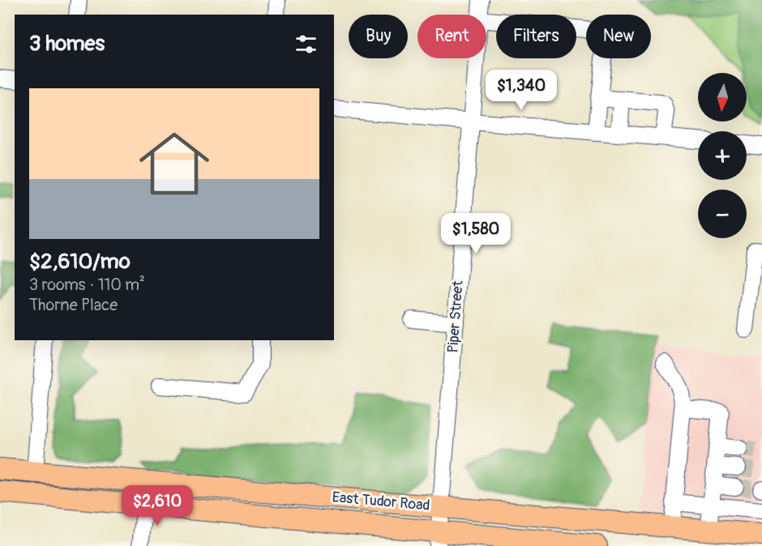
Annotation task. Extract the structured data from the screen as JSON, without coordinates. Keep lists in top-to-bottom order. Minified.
{"streets":{"main road":["East Tudor Road"],"street":["Piper Street"]},"crossings":[["Piper Street","East Tudor Road"]],"north":"bottom","page":{"chip":["Buy","Rent","Filters","New"],"heading":"3 homes","price":["$1,340","$1,580","$2,610"],"map_buttons":["+","−"],"list":[{"name":"$2,610/mo","note":"3 rooms · 110 m² · Thorne Place"}]}}
